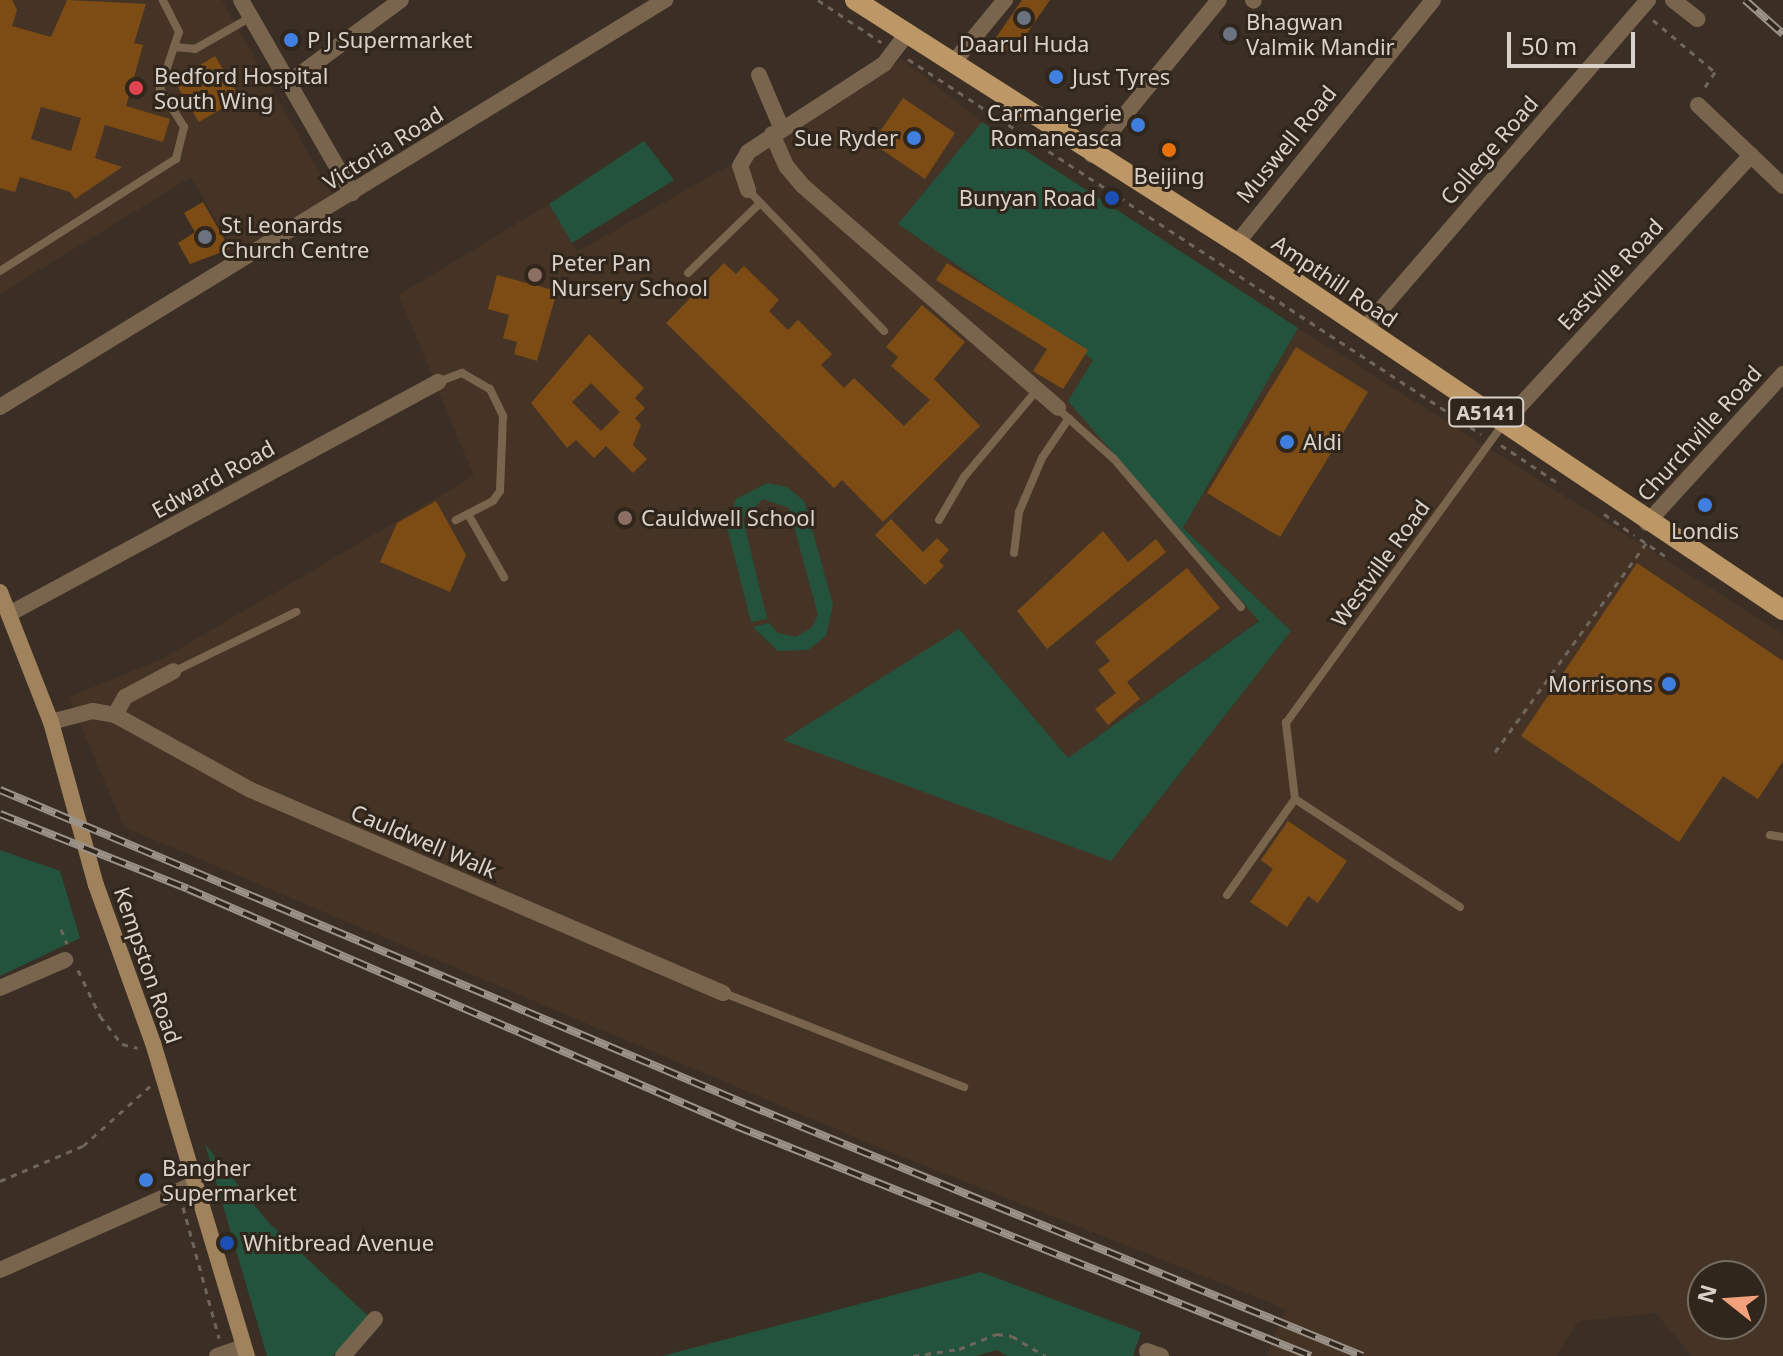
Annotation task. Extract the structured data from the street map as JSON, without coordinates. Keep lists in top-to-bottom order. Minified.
{"streets":{"main road":["Ampthill Road","A5141","Kempston Road"],"street":["Muswell Road","Victoria Road","College Road","Eastville Road","Churchville Road","Edward Road","Cauldwell Walk"],"lane":["Westville Road"]},"crossings":[["Muswell Road","Ampthill Road"],["College Road","Ampthill Road"],["Eastville Road","Ampthill Road"],["Eastville Road","Westville Road"],["Ampthill Road","Churchville Road"],["Ampthill Road","Westville Road"],["Edward Road","Kempston Road"],["Cauldwell Walk","Kempston Road"]],"places":["Daarul Huda","Bhagwan Valmik Mandir","P J Supermarket","Just Tyres","Bedford Hospital South Wing","Carmangerie Romaneasca","Sue Ryder","Beijing","Bunyan Road","St Leonards Church Centre","Peter Pan Nursery School","Aldi","Londis","Cauldwell School","Morrisons","Bangher Supermarket","Whitbread Avenue"],"scale_bar":"50 m","north":"left"}
